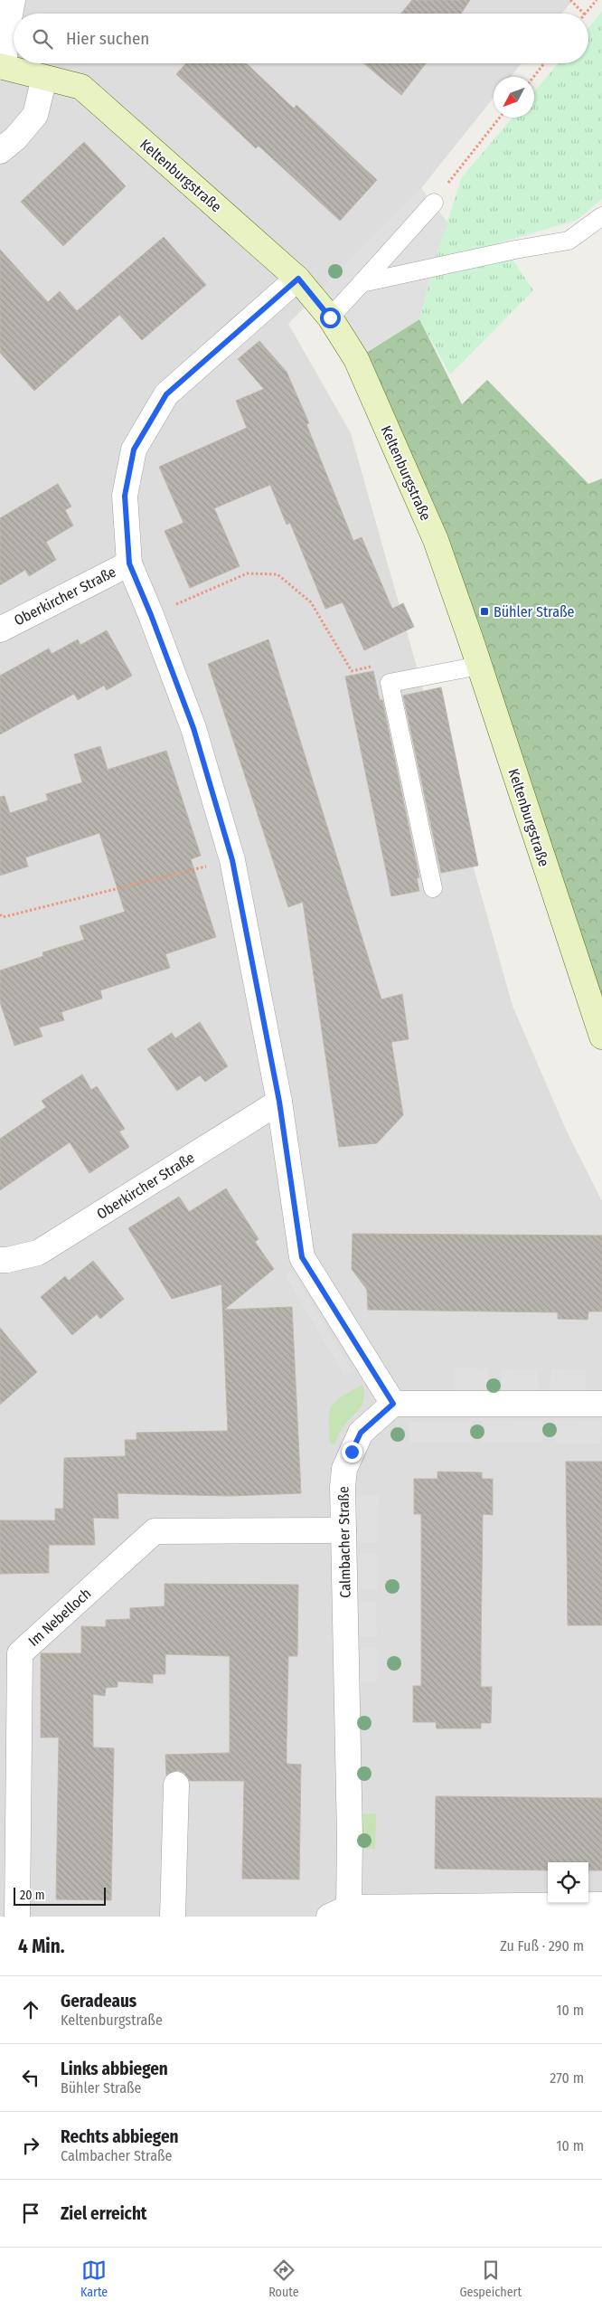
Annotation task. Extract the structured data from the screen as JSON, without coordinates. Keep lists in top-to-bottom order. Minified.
{"streets":{"street":["Keltenburgstraße","Oberkircher Straße","Calmbacher Straße","Im Nebelloch"]},"crossings":[["Calmbacher Straße","Im Nebelloch"]],"places":{"transit":["Bühler Straße"]},"scale_bar":"20 m","north":"bottom left","page":{"search":"Hier suchen","scale":"20 m","heading":["4 Min.","Zu Fuß · 290 m"],"list":[["Geradeaus","Keltenburgstraße","10 m"],["Links abbiegen","Bühler Straße","270 m"],["Rechts abbiegen","Calmbacher Straße","10 m"],"Ziel erreicht"],"nav":["Karte","Route","Gespeichert"]}}
